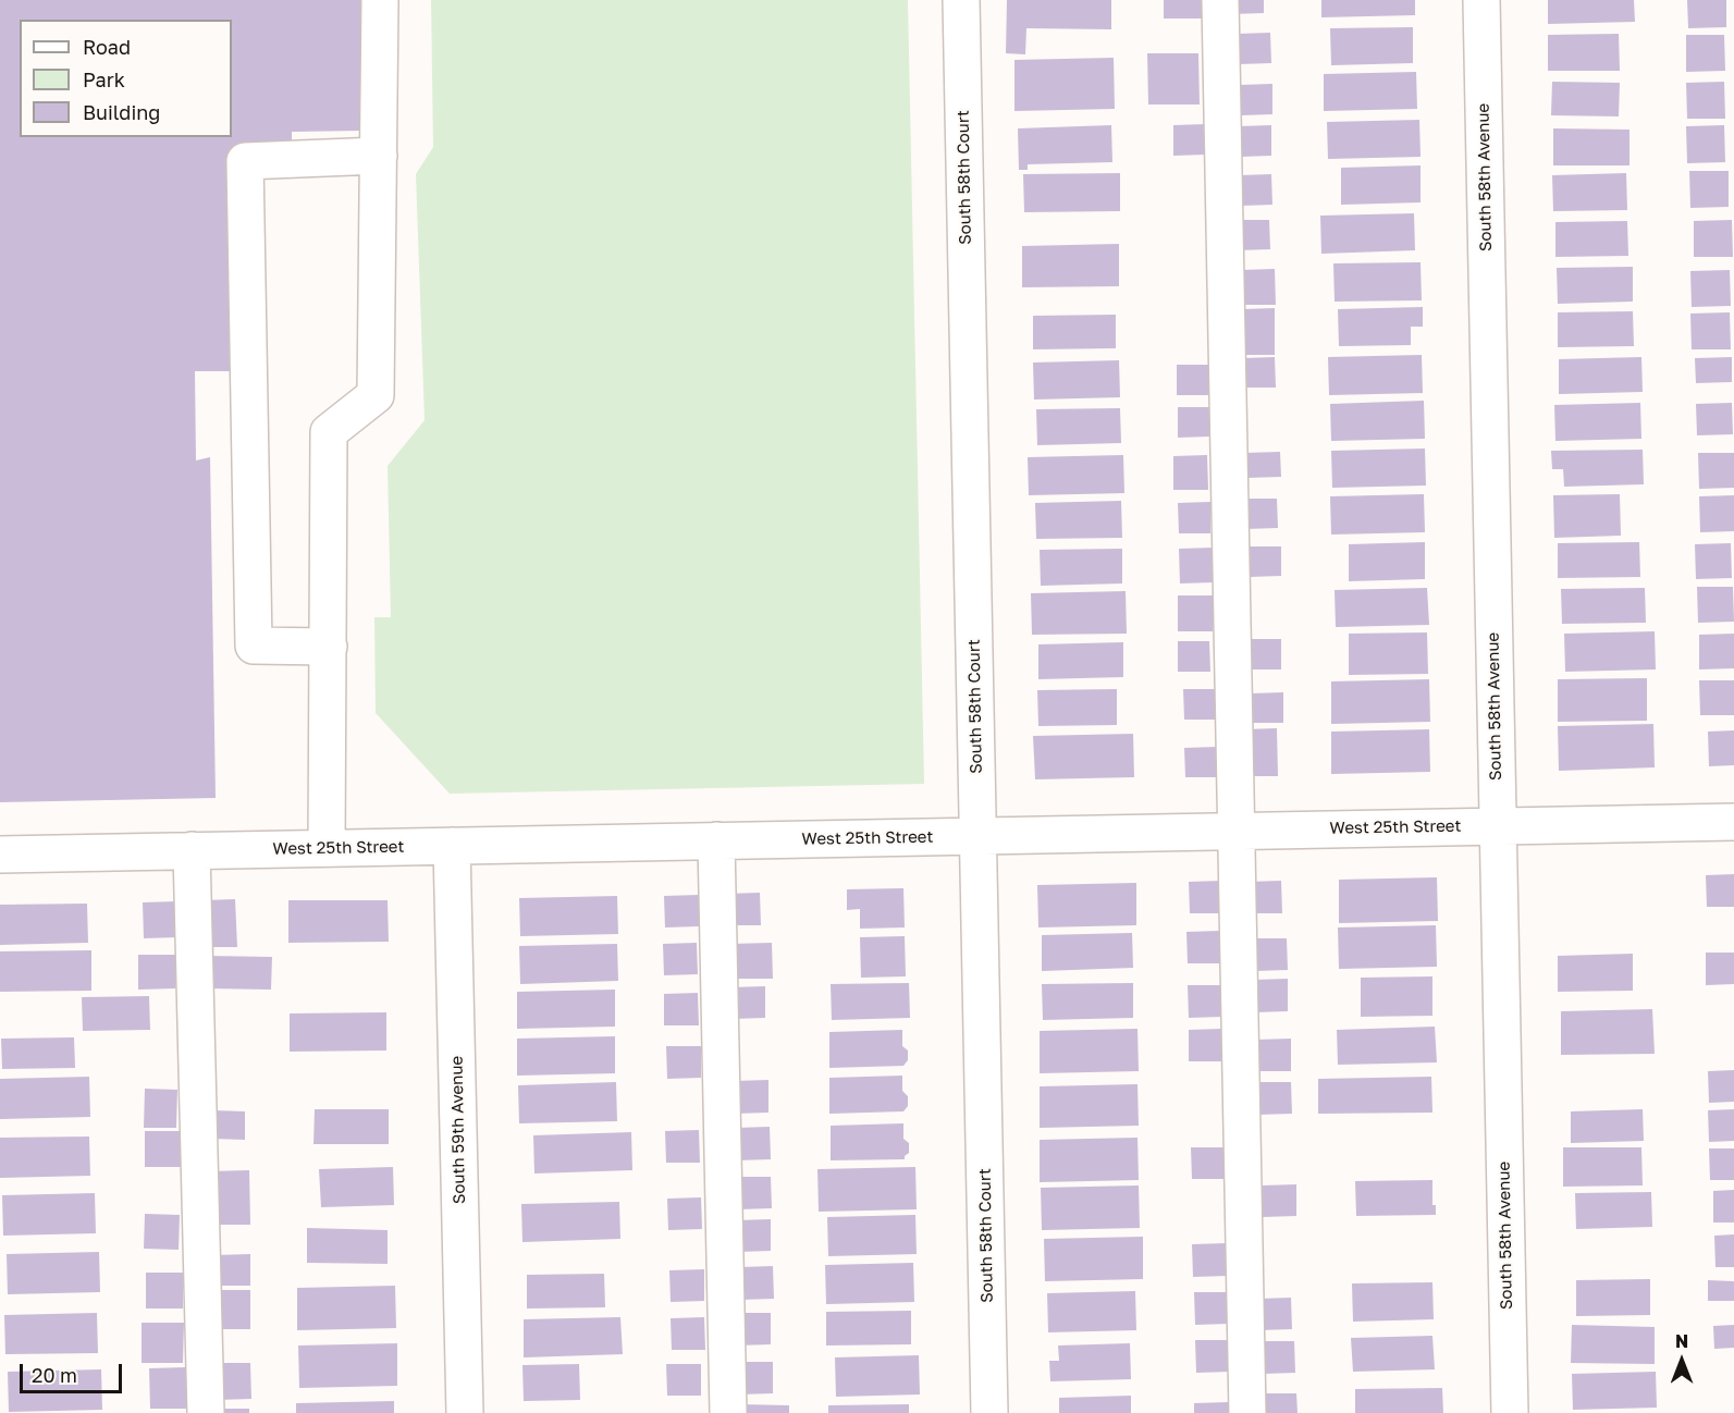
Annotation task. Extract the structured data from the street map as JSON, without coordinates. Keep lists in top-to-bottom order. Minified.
{"streets":{"street":["South 58th Court","South 58th Avenue","West 25th Street","South 59th Avenue"]},"crossings":[["South 58th Court","West 25th Street"],["South 58th Avenue","West 25th Street"],["West 25th Street","South 59th Avenue"]],"legend":["Road","Park","Building"],"scale_bar":"20 m","north":"top"}
